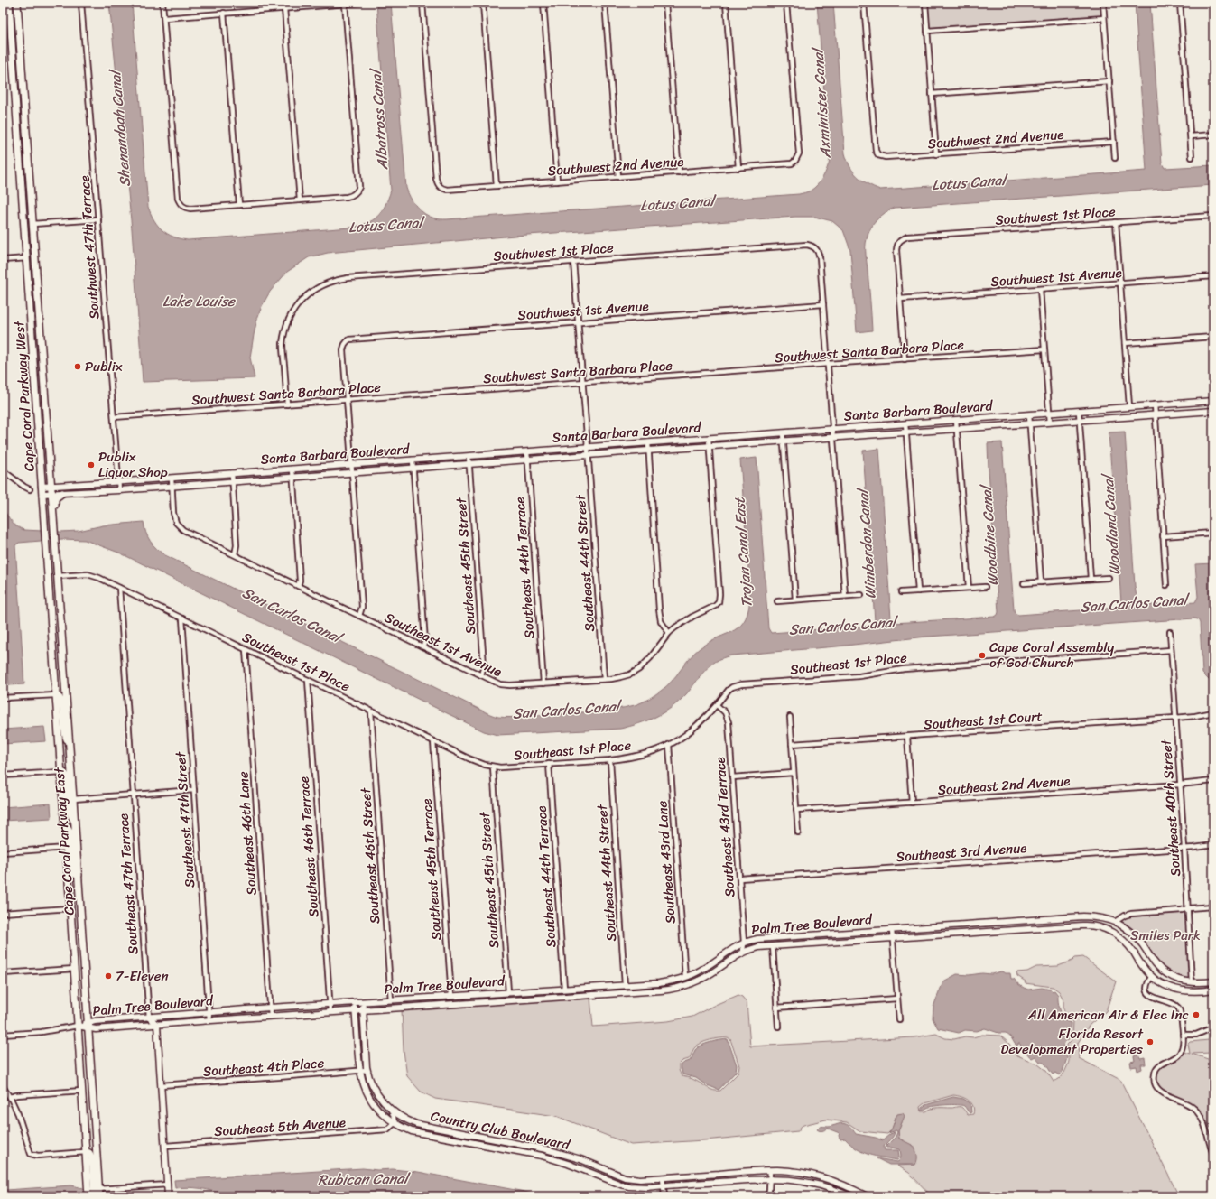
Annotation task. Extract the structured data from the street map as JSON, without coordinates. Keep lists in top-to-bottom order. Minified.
{"streets":{"main road":["Cape Coral Parkway West","Santa Barbara Boulevard","Cape Coral Parkway East","Palm Tree Boulevard","Country Club Boulevard"],"street":["Southwest 2nd Avenue","Southwest 1st Place","Southwest 47th Terrace","Southwest 1st Avenue","Southwest Santa Barbara Place","Southeast 44th Street","Southeast 45th Street","Southeast 44th Terrace","Southeast 1st Avenue","Southeast 1st Place","Southeast 1st Court","Southeast 2nd Avenue","Southeast 40th Street","Southeast 47th Street","Southeast 43rd Terrace","Southeast 46th Lane","Southeast 46th Terrace","Southeast 3rd Avenue","Southeast 46th Street","Southeast 43rd Lane","Southeast 45th Terrace","Southeast 47th Terrace","Southeast 4th Place","Southeast 5th Avenue"]},"crossings":[["Southwest 1st Place","Southwest 1st Avenue"],["Southwest 1st Place","Southwest Santa Barbara Place"],["Southwest 1st Place","Southeast 44th Street"],["Southwest 47th Terrace","Southwest Santa Barbara Place"],["Southwest 47th Terrace","Santa Barbara Boulevard"],["Southwest 1st Avenue","Southwest Santa Barbara Place"],["Southwest 1st Avenue","Southeast 44th Street"],["Southwest Santa Barbara Place","Southeast 44th Street"],["Cape Coral Parkway West","Santa Barbara Boulevard"],["Cape Coral Parkway West","Cape Coral Parkway East"],["Santa Barbara Boulevard","Southeast 44th Street"],["Santa Barbara Boulevard","Southeast 45th Street"],["Santa Barbara Boulevard","Southeast 44th Terrace"],["Santa Barbara Boulevard","Southeast 1st Avenue"],["Santa Barbara Boulevard","Cape Coral Parkway East"],["Southeast 44th Street","Southeast 1st Avenue"],["Southeast 44th Street","Southeast 1st Place"],["Southeast 44th Street","Palm Tree Boulevard"],["Southeast 45th Street","Southeast 1st Avenue"],["Southeast 45th Street","Southeast 1st Place"],["Southeast 45th Street","Palm Tree Boulevard"],["Southeast 44th Terrace","Southeast 1st Avenue"],["Southeast 44th Terrace","Southeast 1st Place"],["Southeast 44th Terrace","Palm Tree Boulevard"],["Southeast 1st Place","Southeast 40th Street"],["Southeast 1st Place","Southeast 47th Street"],["Southeast 1st Place","Southeast 43rd Terrace"],["Southeast 1st Place","Southeast 46th Lane"],["Southeast 1st Place","Cape Coral Parkway East"],["Southeast 1st Place","Southeast 46th Terrace"],["Southeast 1st Place","Southeast 46th Street"],["Southeast 1st Place","Southeast 43rd Lane"],["Southeast 1st Place","Southeast 45th Terrace"],["Southeast 1st Place","Southeast 47th Terrace"],["Southeast 1st Court","Southeast 40th Street"],["Southeast 2nd Avenue","Southeast 40th Street"],["Southeast 40th Street","Southeast 3rd Avenue"],["Southeast 40th Street","Palm Tree Boulevard"],["Southeast 47th Street","Palm Tree Boulevard"],["Southeast 43rd Terrace","Southeast 3rd Avenue"],["Southeast 43rd Terrace","Palm Tree Boulevard"],["Southeast 46th Lane","Palm Tree Boulevard"],["Cape Coral Parkway East","Palm Tree Boulevard"],["Southeast 46th Terrace","Palm Tree Boulevard"],["Southeast 46th Street","Palm Tree Boulevard"],["Southeast 43rd Lane","Palm Tree Boulevard"],["Southeast 45th Terrace","Palm Tree Boulevard"],["Southeast 47th Terrace","Palm Tree Boulevard"],["Palm Tree Boulevard","Country Club Boulevard"],["Southeast 4th Place","Country Club Boulevard"],["Southeast 5th Avenue","Country Club Boulevard"]],"water":["Axminister Canal","Albatross Canal","Shenandoah Canal","Lotus Canal","Lake Louise","Woodland Canal","Woodbine Canal","Wimberdon Canal","Trojan Canal East","San Carlos Canal","Rubican Canal"],"parks":["Smiles Park"],"places":["Publix","Publix Liquor Shop","Cape Coral Assembly of God Church","7-Eleven","All American Air & Elec Inc","Florida Resort Development Properties"]}
